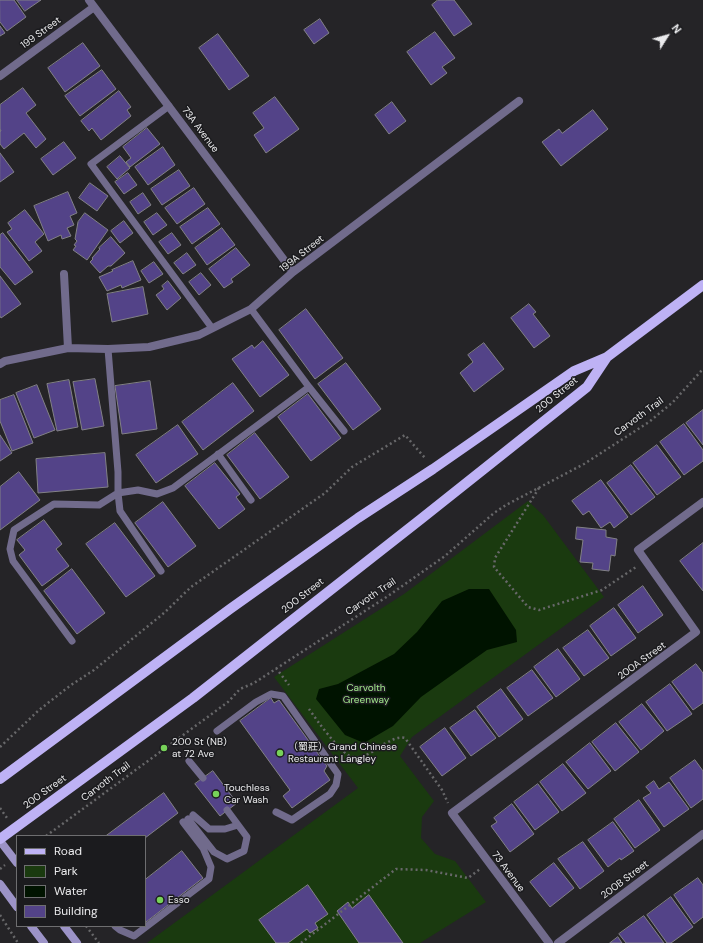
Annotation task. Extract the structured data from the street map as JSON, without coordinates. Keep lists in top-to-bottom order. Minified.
{"streets":{"main road":["200 Street"],"street":["199 Street","73A Avenue","199A Street","200A Street","73 Avenue","200B Street"],"path":["Carvoth Trail"]},"crossings":[["199 Street","73A Avenue"],["73A Avenue","199A Street"],["200A Street","73 Avenue"]],"parks":["Carvolth Greenway"],"places":["200 St (NB) at 72 Ave","（蜀莊）Grand Chinese Restaurant Langley","Touchless Car Wash","Esso"],"legend":["Road","Park","Water","Building"],"north":"top right"}
